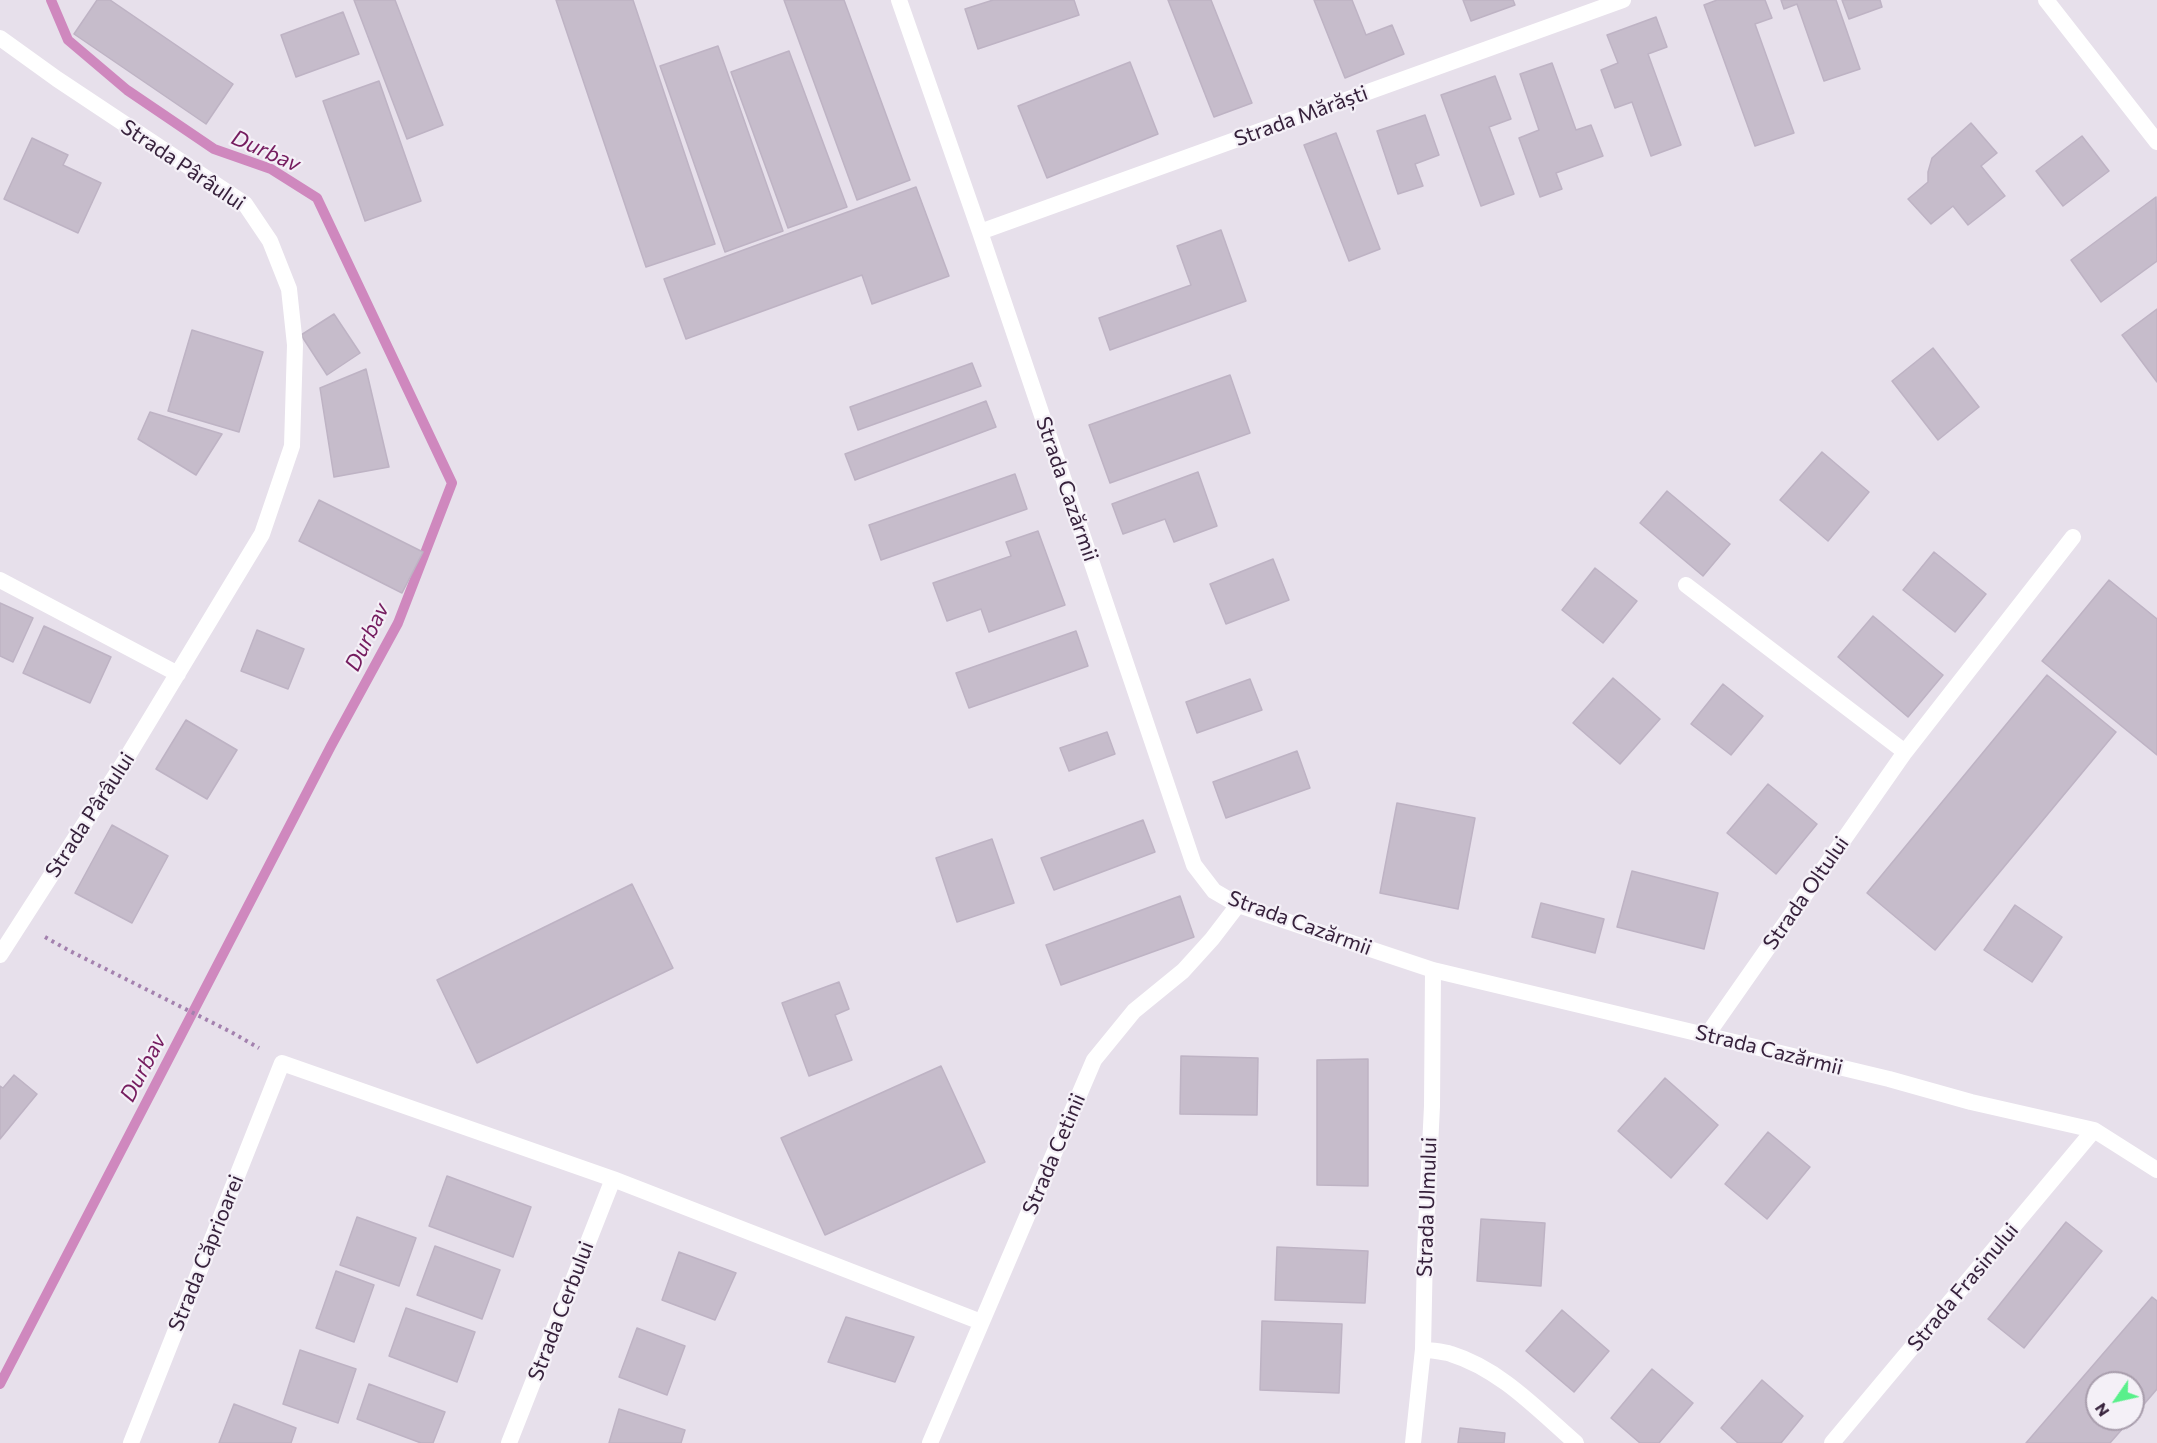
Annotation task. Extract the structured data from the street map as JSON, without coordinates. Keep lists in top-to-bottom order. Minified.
{"streets":{"street":["Strada Mărăști","Strada Pârâului","Strada Cazărmii","Strada Oltului","Strada Cetinii","Strada Ulmului","Strada Căprioarei","Strada Frasinului","Strada Cerbului"]},"crossings":[["Strada Mărăști","Strada Cazărmii"],["Strada Cazărmii","Strada Oltului"],["Strada Cazărmii","Strada Cetinii"],["Strada Cazărmii","Strada Ulmului"],["Strada Cazărmii","Strada Frasinului"],["Strada Căprioarei","Strada Cerbului"]],"water":["Durbav"],"north":"bottom left"}
